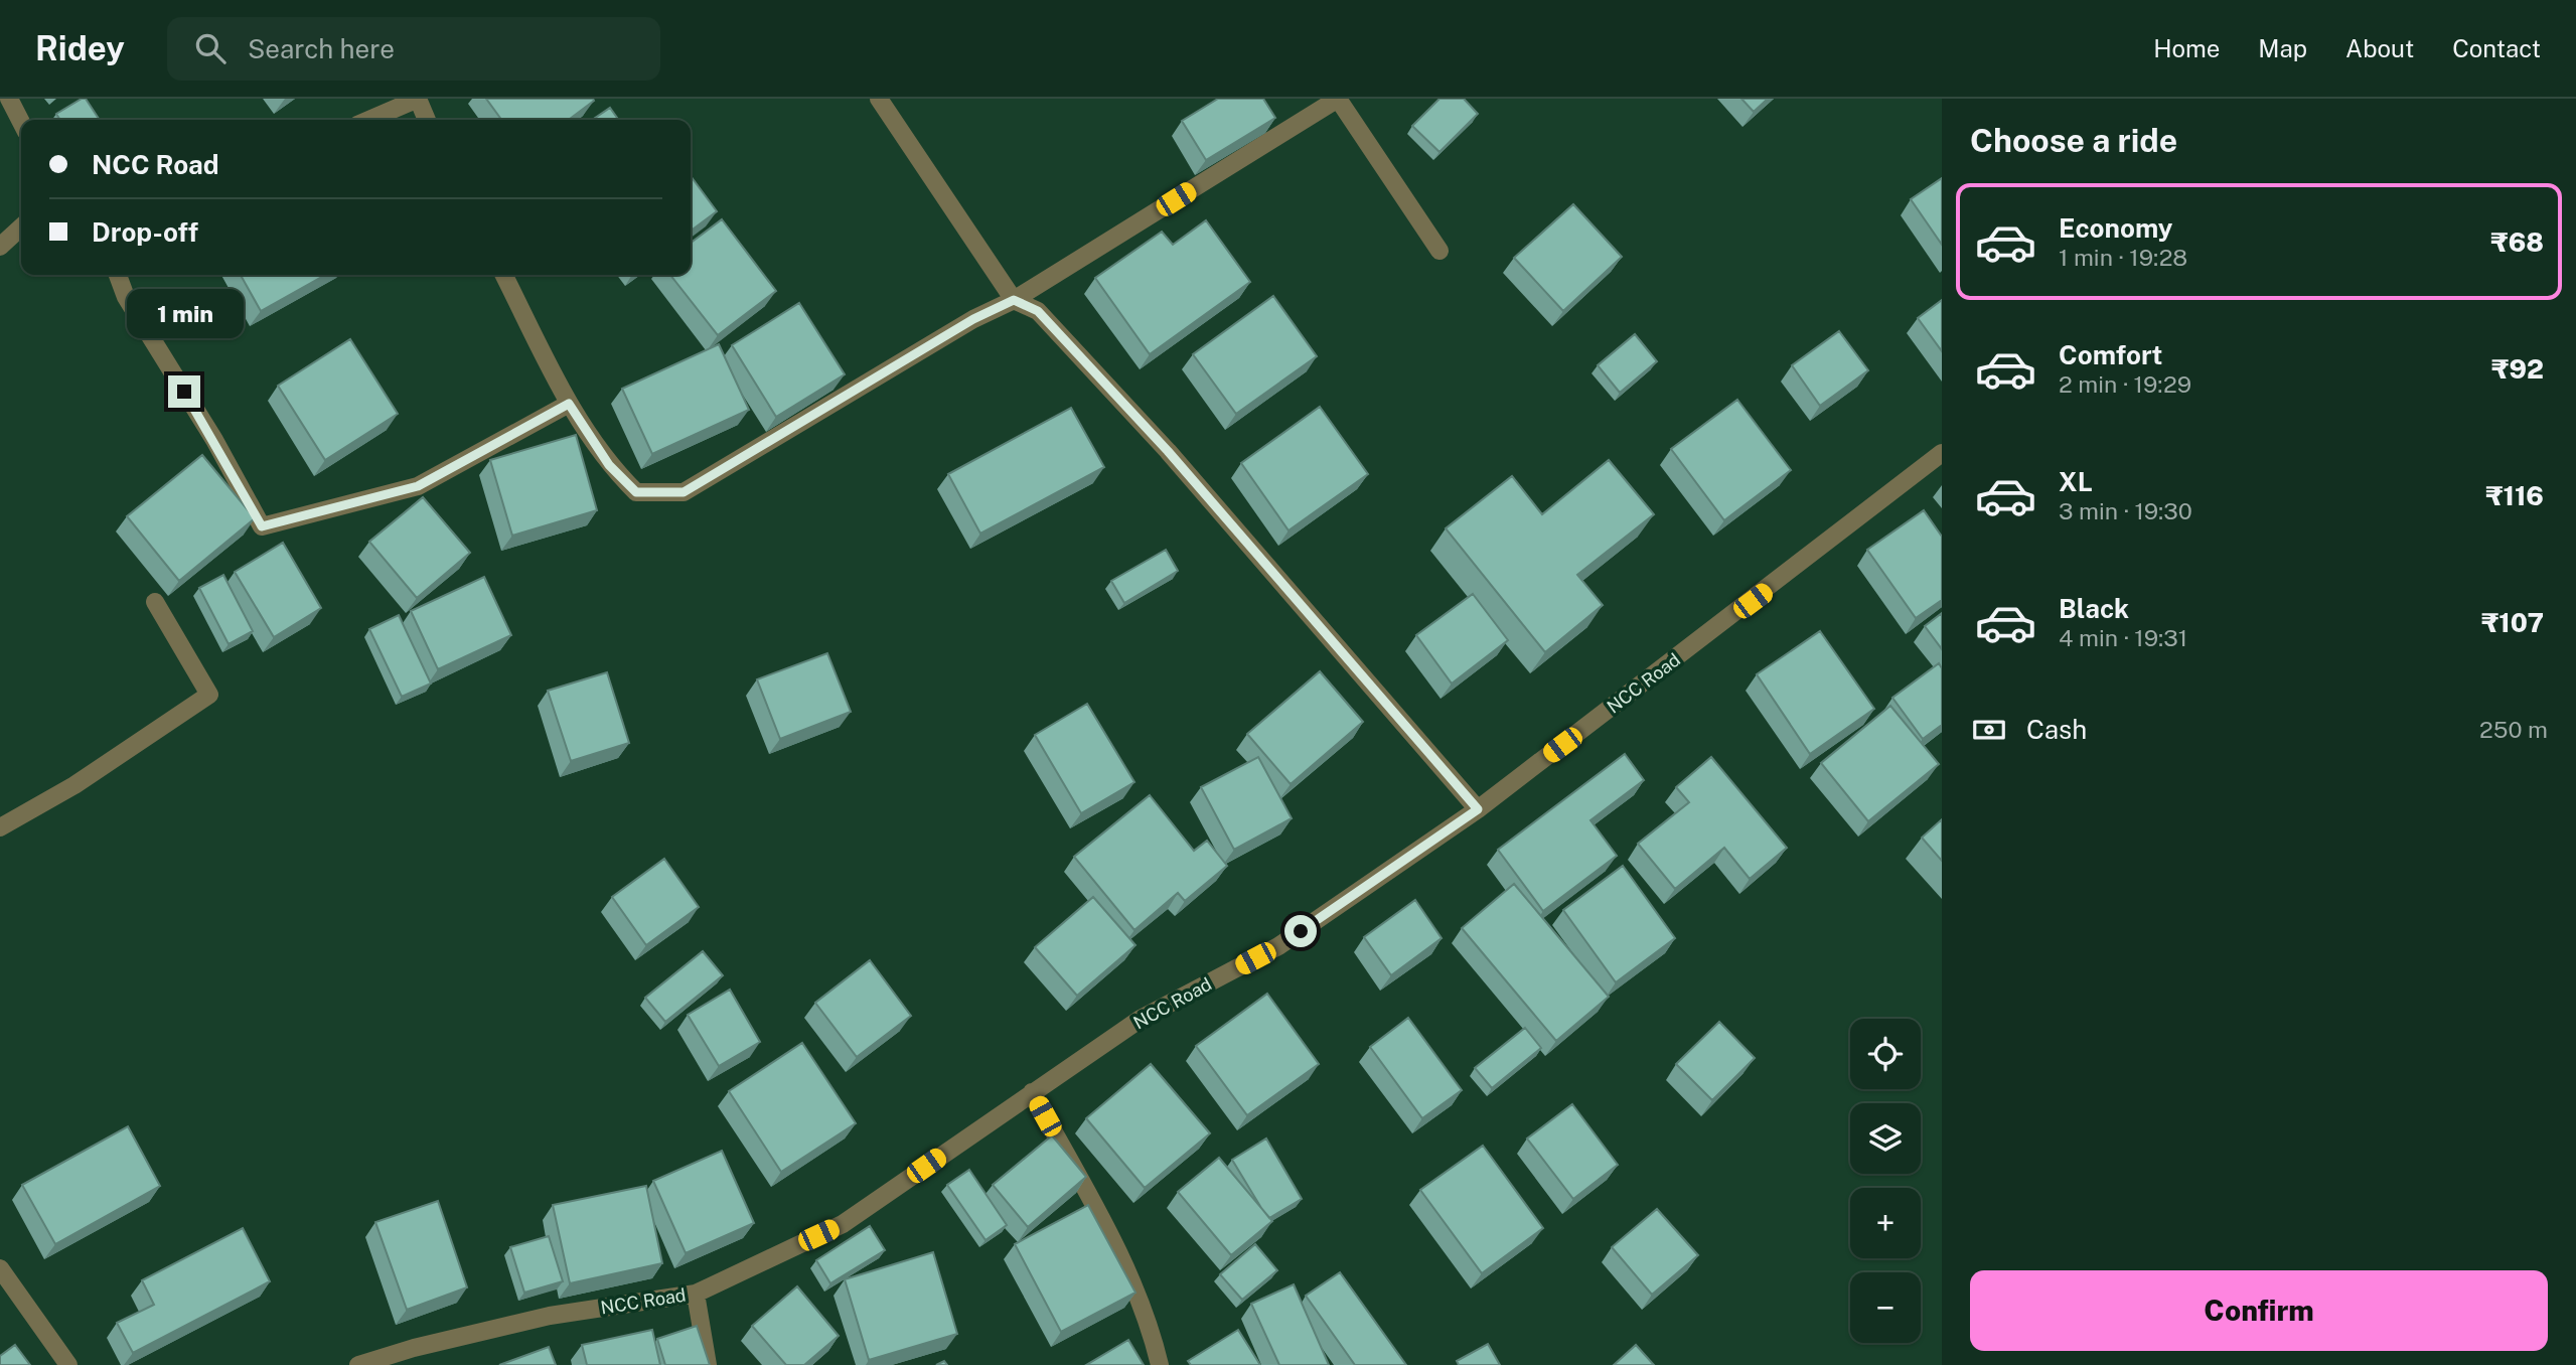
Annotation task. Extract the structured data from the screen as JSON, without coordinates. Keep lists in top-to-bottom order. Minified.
{"streets":{"street":["NCC Road"]},"page":{"header":"Ridey","search":"Search here","nav":["Home","Map","About","Contact"],"heading":"Choose a ride","banner":["NCC Road","Drop-off"],"list":[{"name":"Economy","note":"1 min · 19:28","value":"₹68"},{"name":"Comfort","note":"2 min · 19:29","value":"₹92"},{"name":"XL","note":"3 min · 19:30","value":"₹116"},{"name":"Black","note":"4 min · 19:31","value":"₹107"}],"bubble":"1 min","pay":["Cash","250 m"],"map_buttons":["+","−"],"buttons":"Confirm"}}
